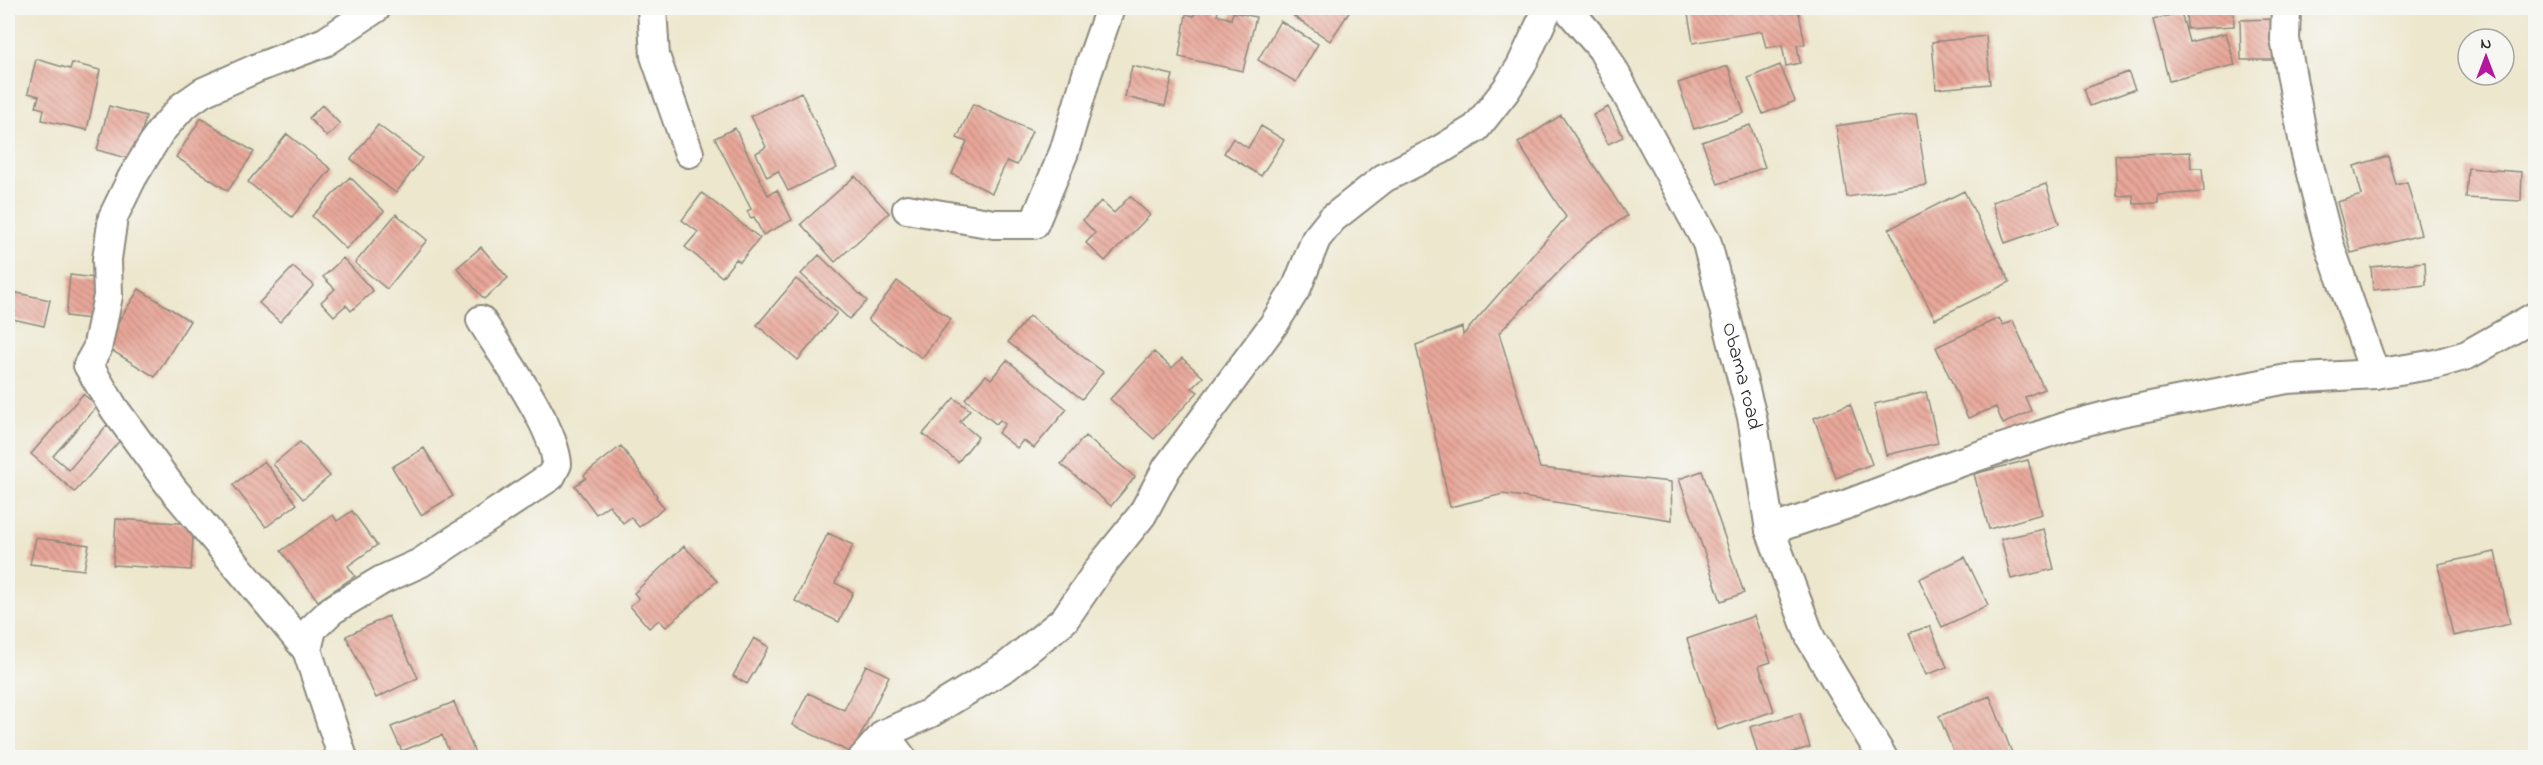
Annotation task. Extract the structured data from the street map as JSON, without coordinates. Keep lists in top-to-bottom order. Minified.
{"streets":{"street":["Obama road"]},"north":"top"}
